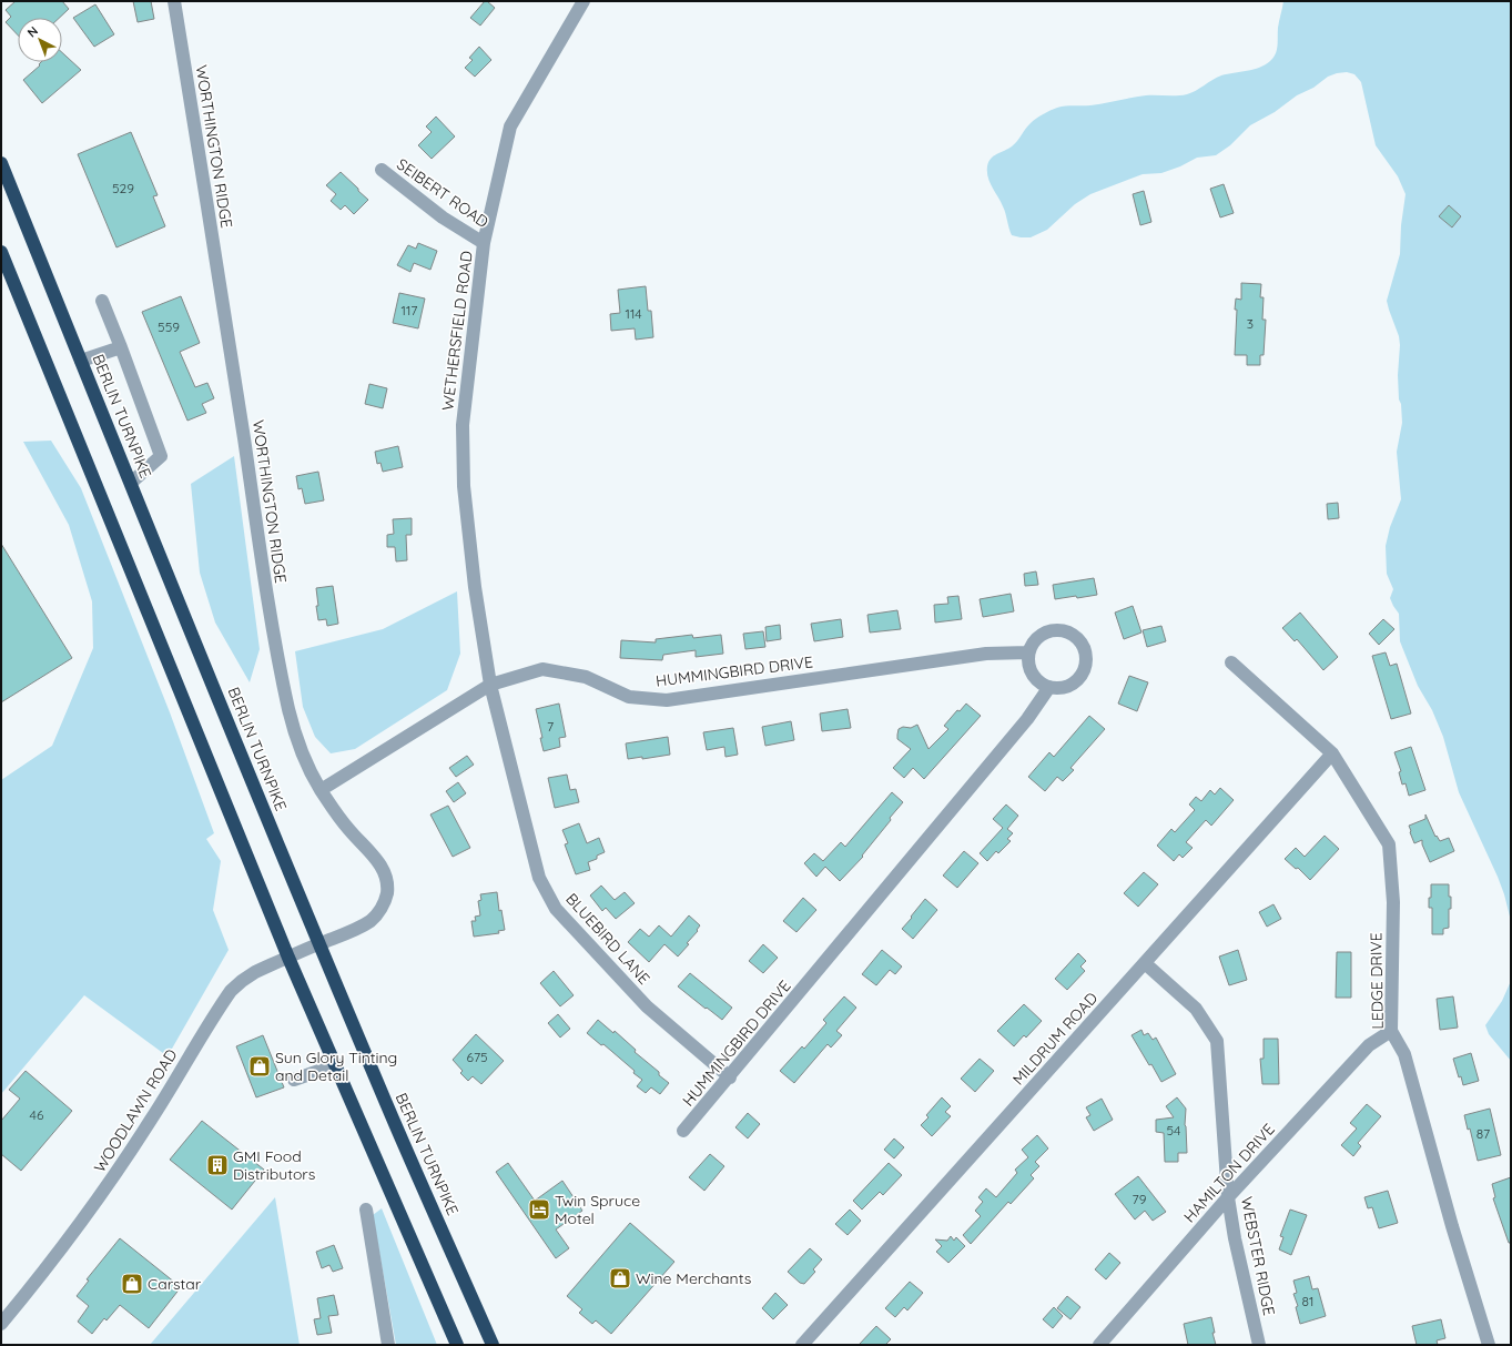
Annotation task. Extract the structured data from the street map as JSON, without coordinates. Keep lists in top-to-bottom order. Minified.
{"streets":{"highway":["BERLIN TURNPIKE"],"street":["WORTHINGTON RIDGE","SEIBERT ROAD","WETHERSFIELD ROAD","HUMMINGBIRD DRIVE","BLUEBIRD LANE","LEDGE DRIVE","MILDRUM ROAD","WOODLAWN ROAD","HAMILTON DRIVE","WEBSTER RIDGE"]},"crossings":[["WORTHINGTON RIDGE","BERLIN TURNPIKE"],["WORTHINGTON RIDGE","HUMMINGBIRD DRIVE"],["WORTHINGTON RIDGE","WOODLAWN ROAD"],["SEIBERT ROAD","WETHERSFIELD ROAD"],["WETHERSFIELD ROAD","HUMMINGBIRD DRIVE"],["WETHERSFIELD ROAD","BLUEBIRD LANE"],["BERLIN TURNPIKE","WOODLAWN ROAD"],["HUMMINGBIRD DRIVE","BLUEBIRD LANE"],["LEDGE DRIVE","MILDRUM ROAD"],["LEDGE DRIVE","HAMILTON DRIVE"],["MILDRUM ROAD","WEBSTER RIDGE"],["HAMILTON DRIVE","WEBSTER RIDGE"]],"places":{"shop":["Sun Glory Tinting and Detail","Wine Merchants","Carstar"],"building":["GMI Food Distributors"],"hotel":["Twin Spruce Motel"]},"house_numbers":["529","117","114","3","559","7","675","46","54","87","79","81"],"north":"top left"}
